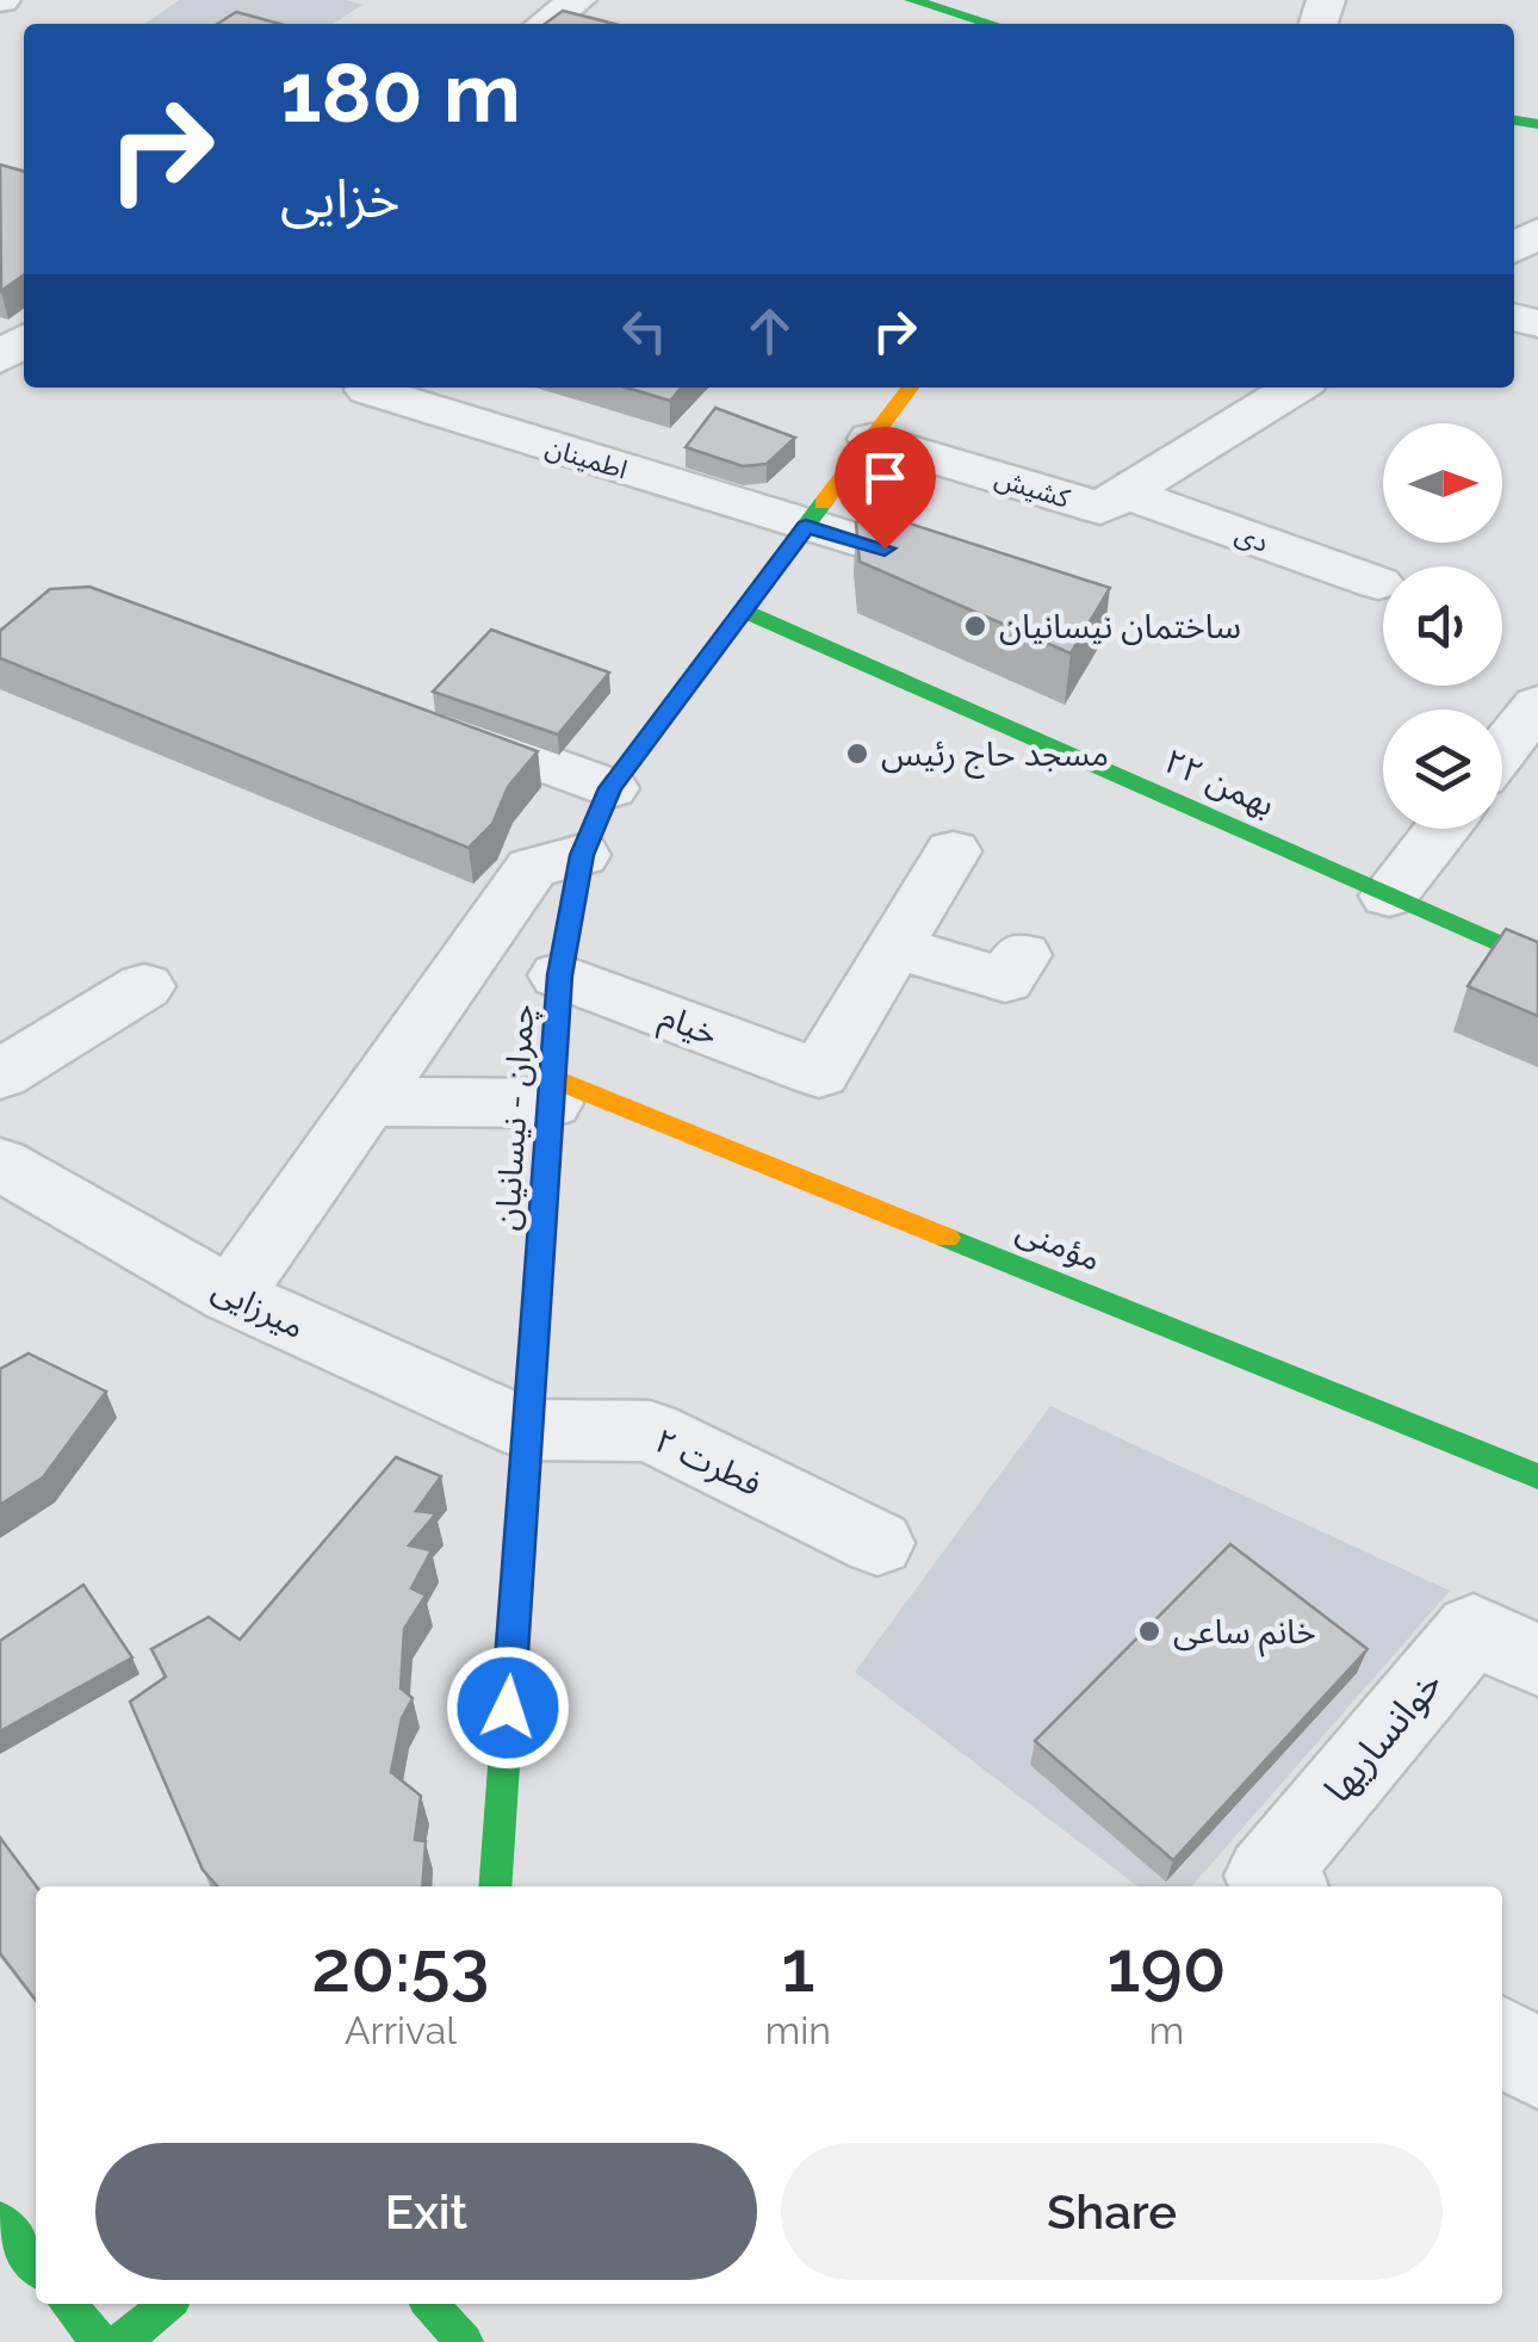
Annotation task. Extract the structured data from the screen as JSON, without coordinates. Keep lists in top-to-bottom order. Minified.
{"streets":{"street":["اطمینان","کشیش","دی","۲۲ بهمن","خیام","چمران - نیسانیان","مؤمنی","میرزایی","فطرت ۲","خوانساریها"]},"crossings":[["اطمینان","چمران - نیسانیان"],["کشیش","دی"],["کشیش","چمران - نیسانیان"],["۲۲ بهمن","چمران - نیسانیان"],["خیام","چمران - نیسانیان"],["چمران - نیسانیان","مؤمنی"],["چمران - نیسانیان","میرزایی"],["چمران - نیسانیان","فطرت ۲"],["میرزایی","فطرت ۲"]],"places":["ساختمان نیسانیان","مسجد حاج رئیس","خانم ساعی"],"north":"right","page":{"turn":["180 m","خزایی"],"eta":["20:53","Arrival","1","min","190","m"],"buttons":["Exit","Share"]}}
